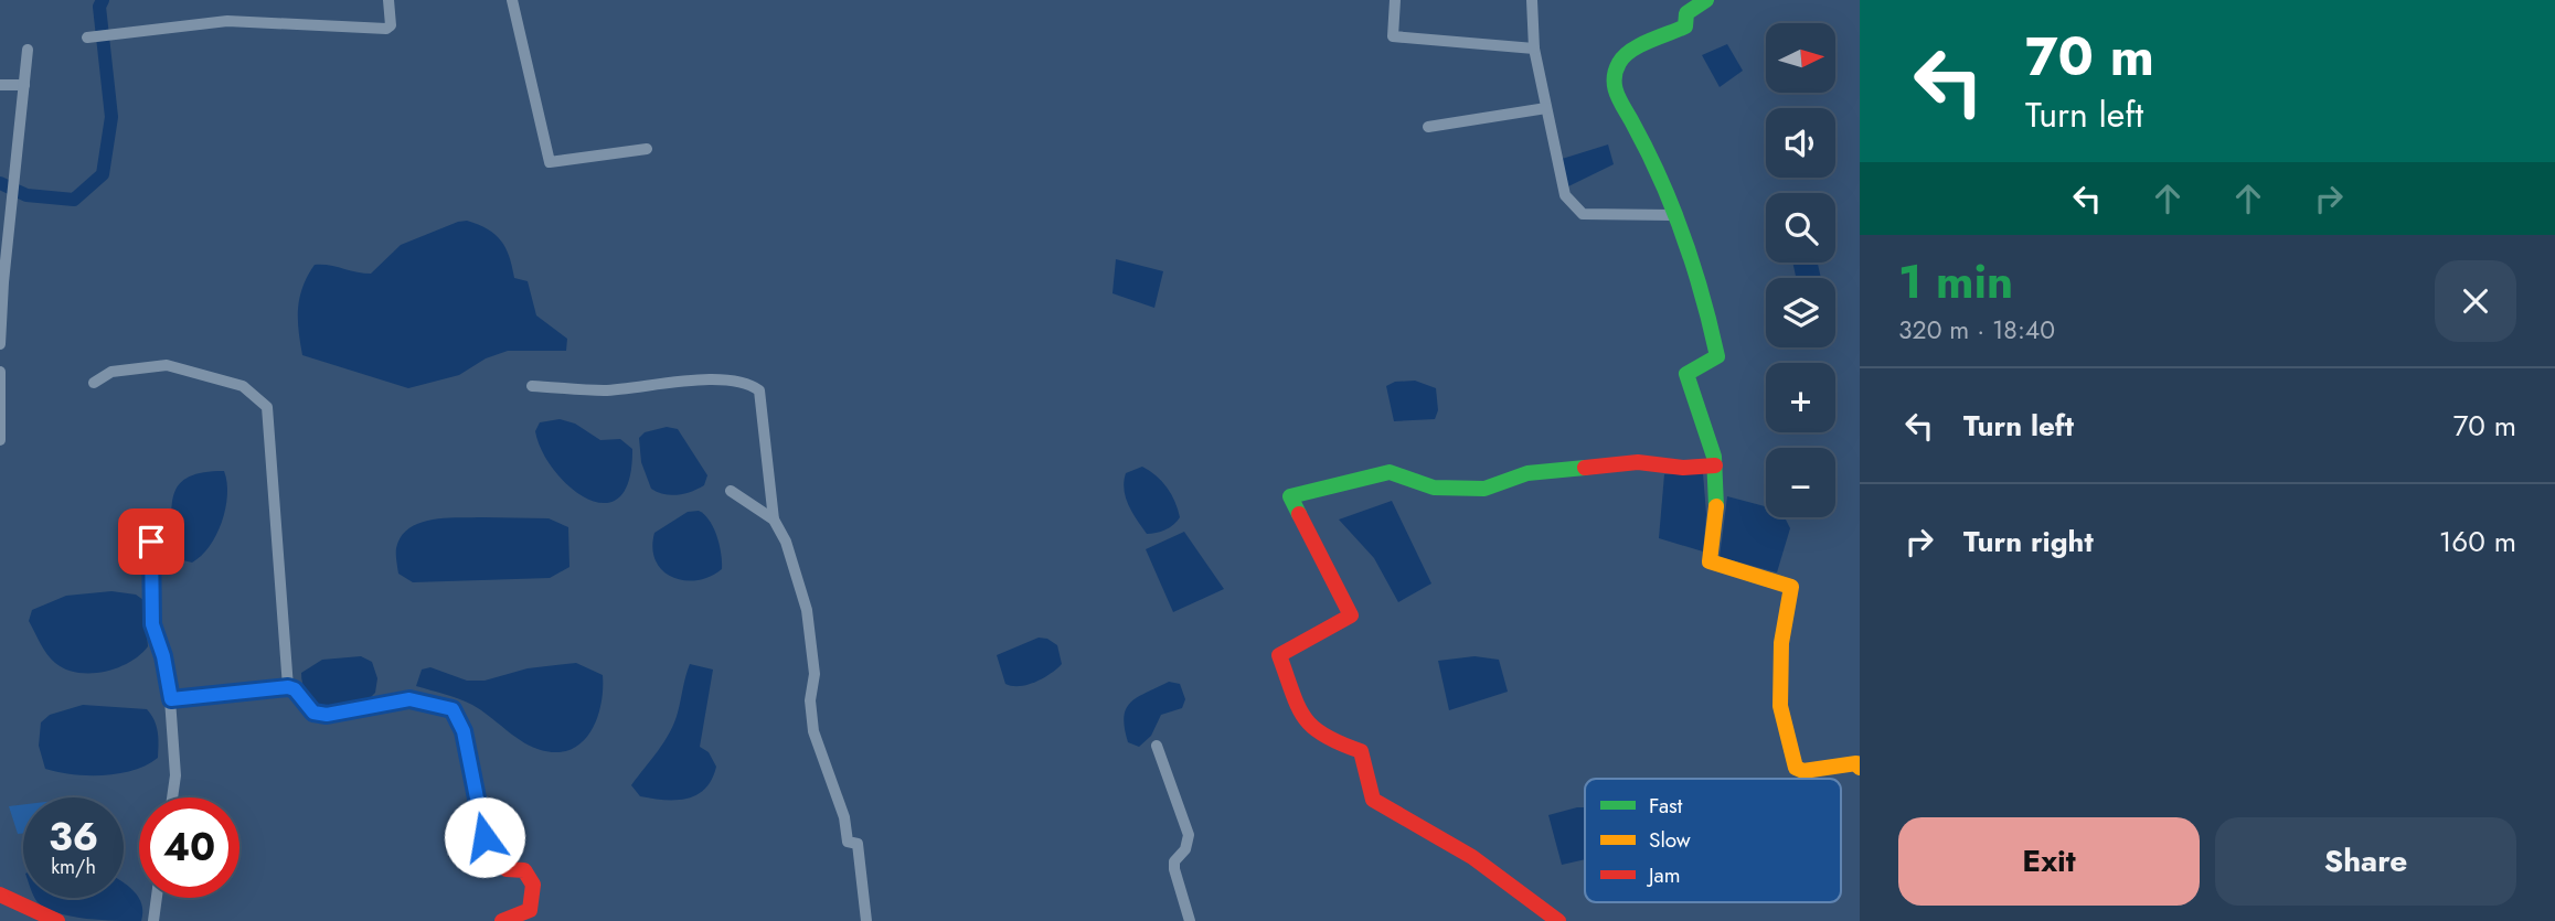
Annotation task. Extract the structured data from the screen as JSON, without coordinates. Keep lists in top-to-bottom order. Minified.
{"legend":["Fast","Slow","Jam"],"north":"right","page":{"turn":["70 m","Turn left"],"map_buttons":["+","−"],"heading":["1 min","320 m · 18:40"],"list":[{"name":"Turn left","value":"70 m"},{"name":"Turn right","value":"160 m"}],"speed":"36 km/h","limit":"40","buttons":["Exit","Share"]}}
